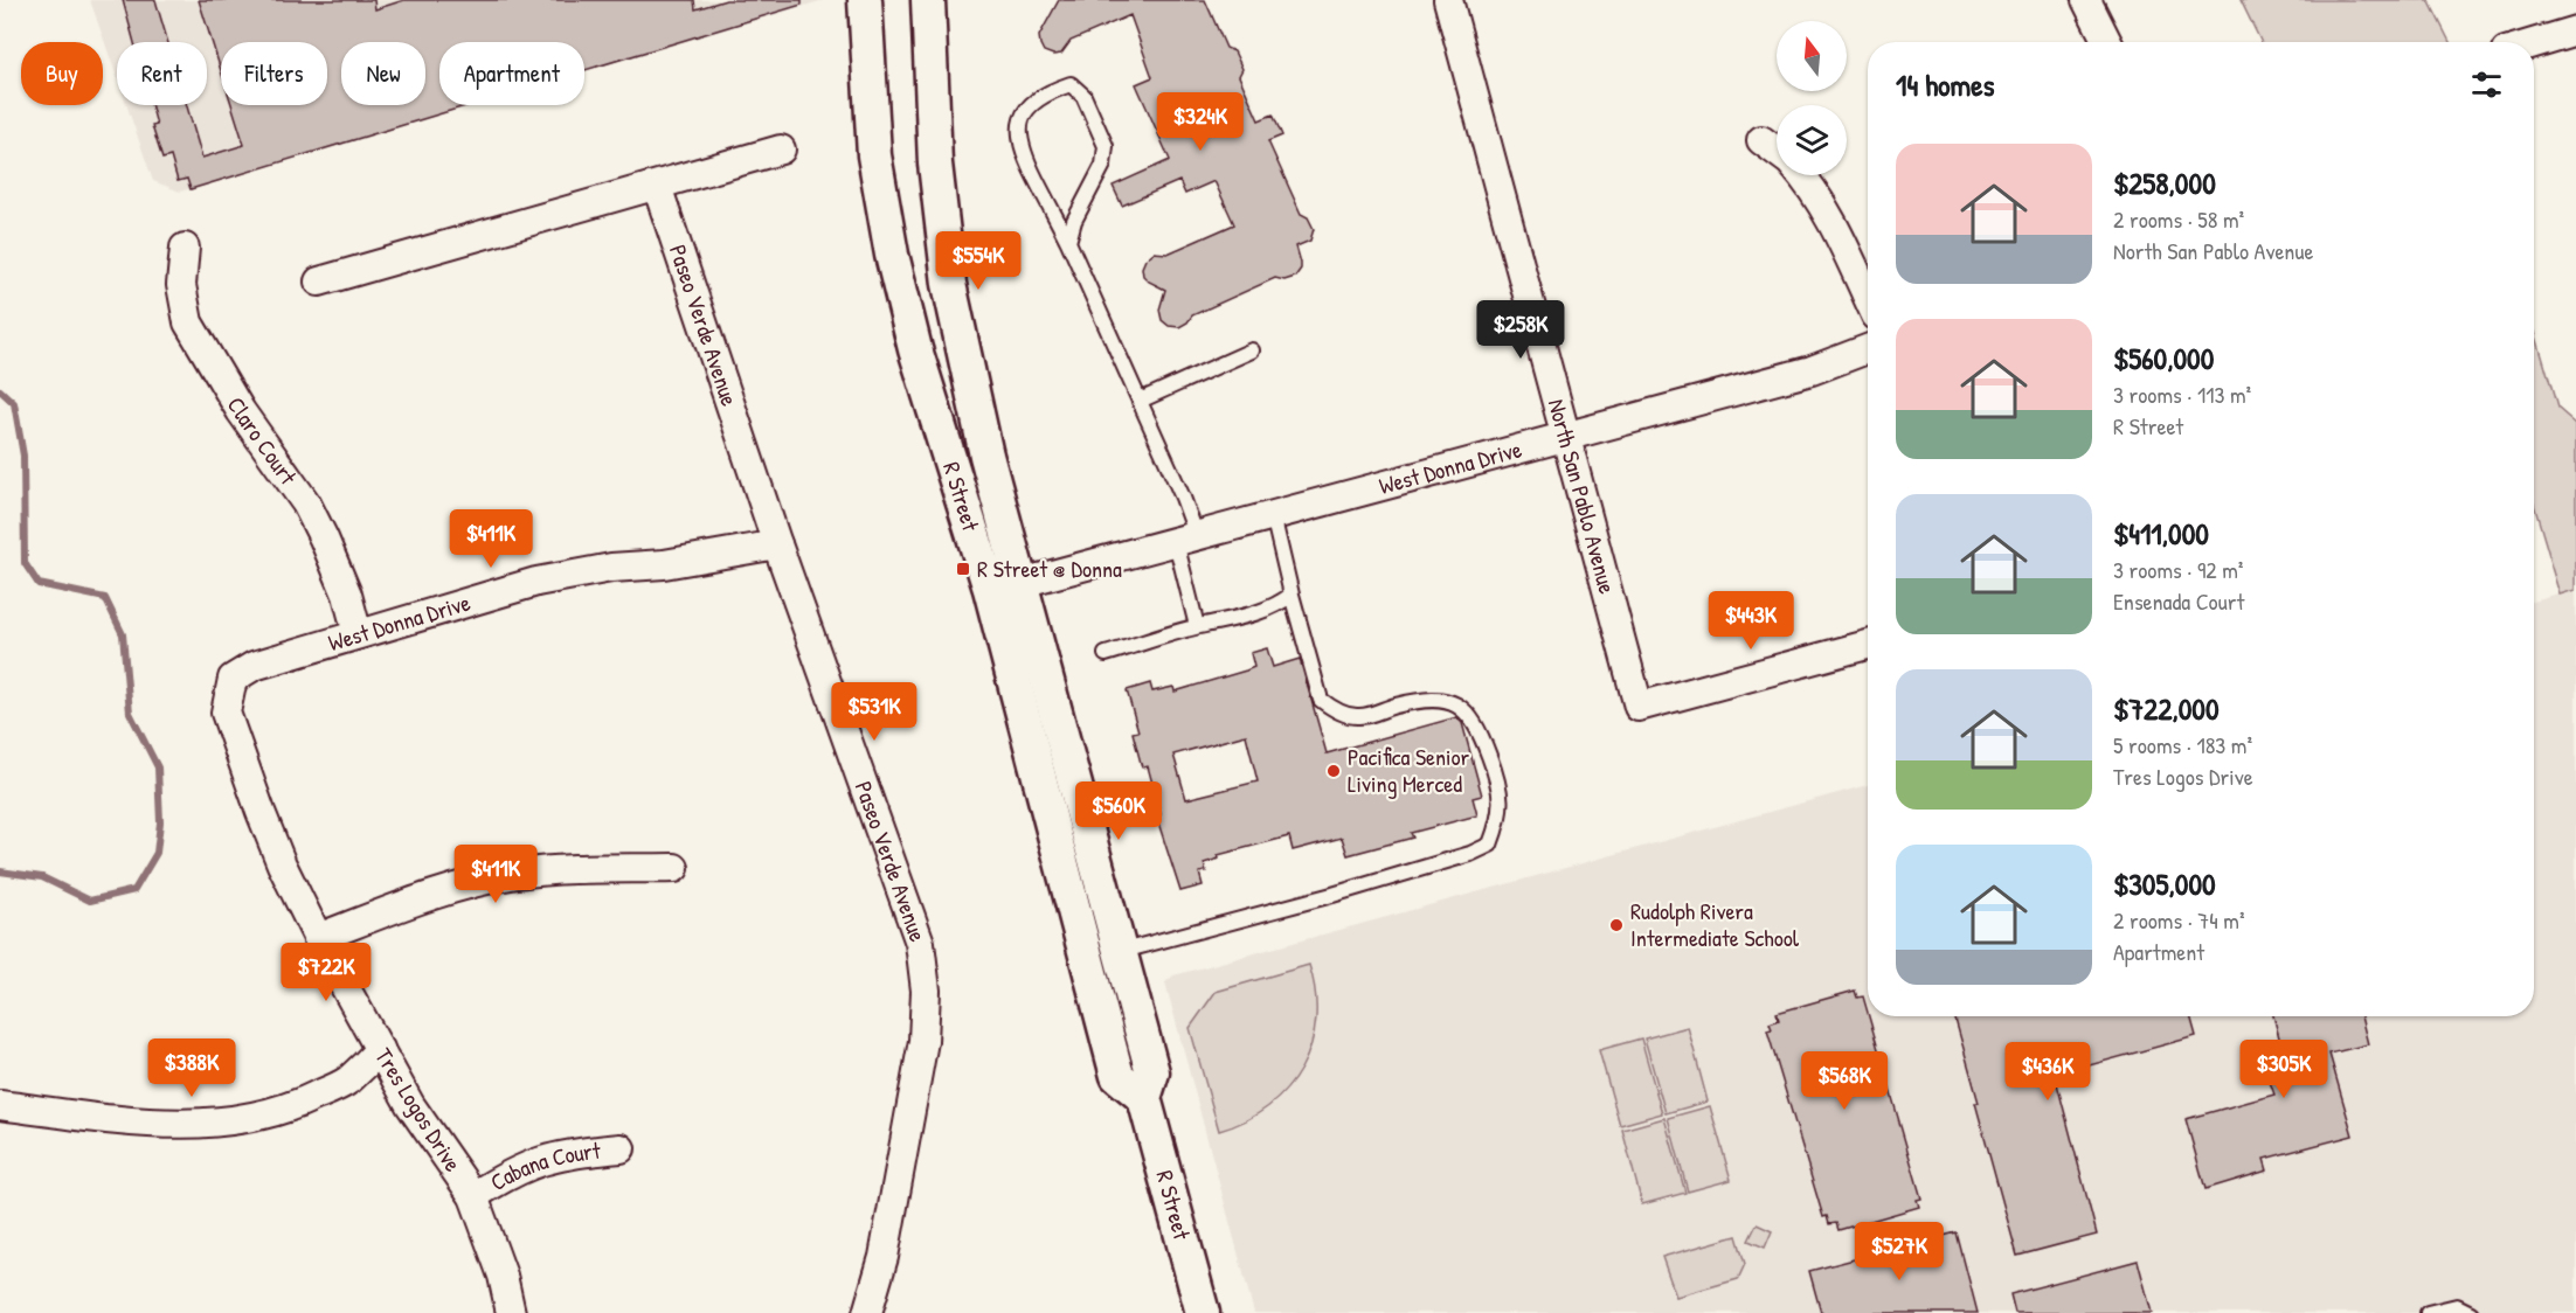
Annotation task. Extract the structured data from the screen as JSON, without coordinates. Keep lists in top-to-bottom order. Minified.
{"streets":{"street":["Paseo Verde Avenue","Claro Court","West Donna Drive","North San Pablo Avenue","R Street","Tres Logos Drive","Cabana Court"]},"crossings":[["Paseo Verde Avenue","West Donna Drive"],["Claro Court","West Donna Drive"],["West Donna Drive","North San Pablo Avenue"],["West Donna Drive","R Street"],["West Donna Drive","Tres Logos Drive"],["Tres Logos Drive","Cabana Court"]],"places":{"transit":["R Street @ Donna"],"other":["Pacifica Senior Living Merced","Rudolph Rivera Intermediate School"]},"north":"top","page":{"chip":["Buy","Rent","Filters","New","Apartment"],"heading":"14 homes","price":["$324K","$554K","$258K","$411K","$443K","$531K","$560K","$411K","$722K","$388K","$305K","$436K","$568K","$527K"],"list":[{"name":"$258,000","note":"2 rooms · 58 m² · North San Pablo Avenue"},{"name":"$560,000","note":"3 rooms · 113 m² · R Street"},{"name":"$411,000","note":"3 rooms · 92 m² · Ensenada Court"},{"name":"$722,000","note":"5 rooms · 183 m² · Tres Logos Drive"},{"name":"$305,000","note":"2 rooms · 74 m² · Apartment"}]}}
